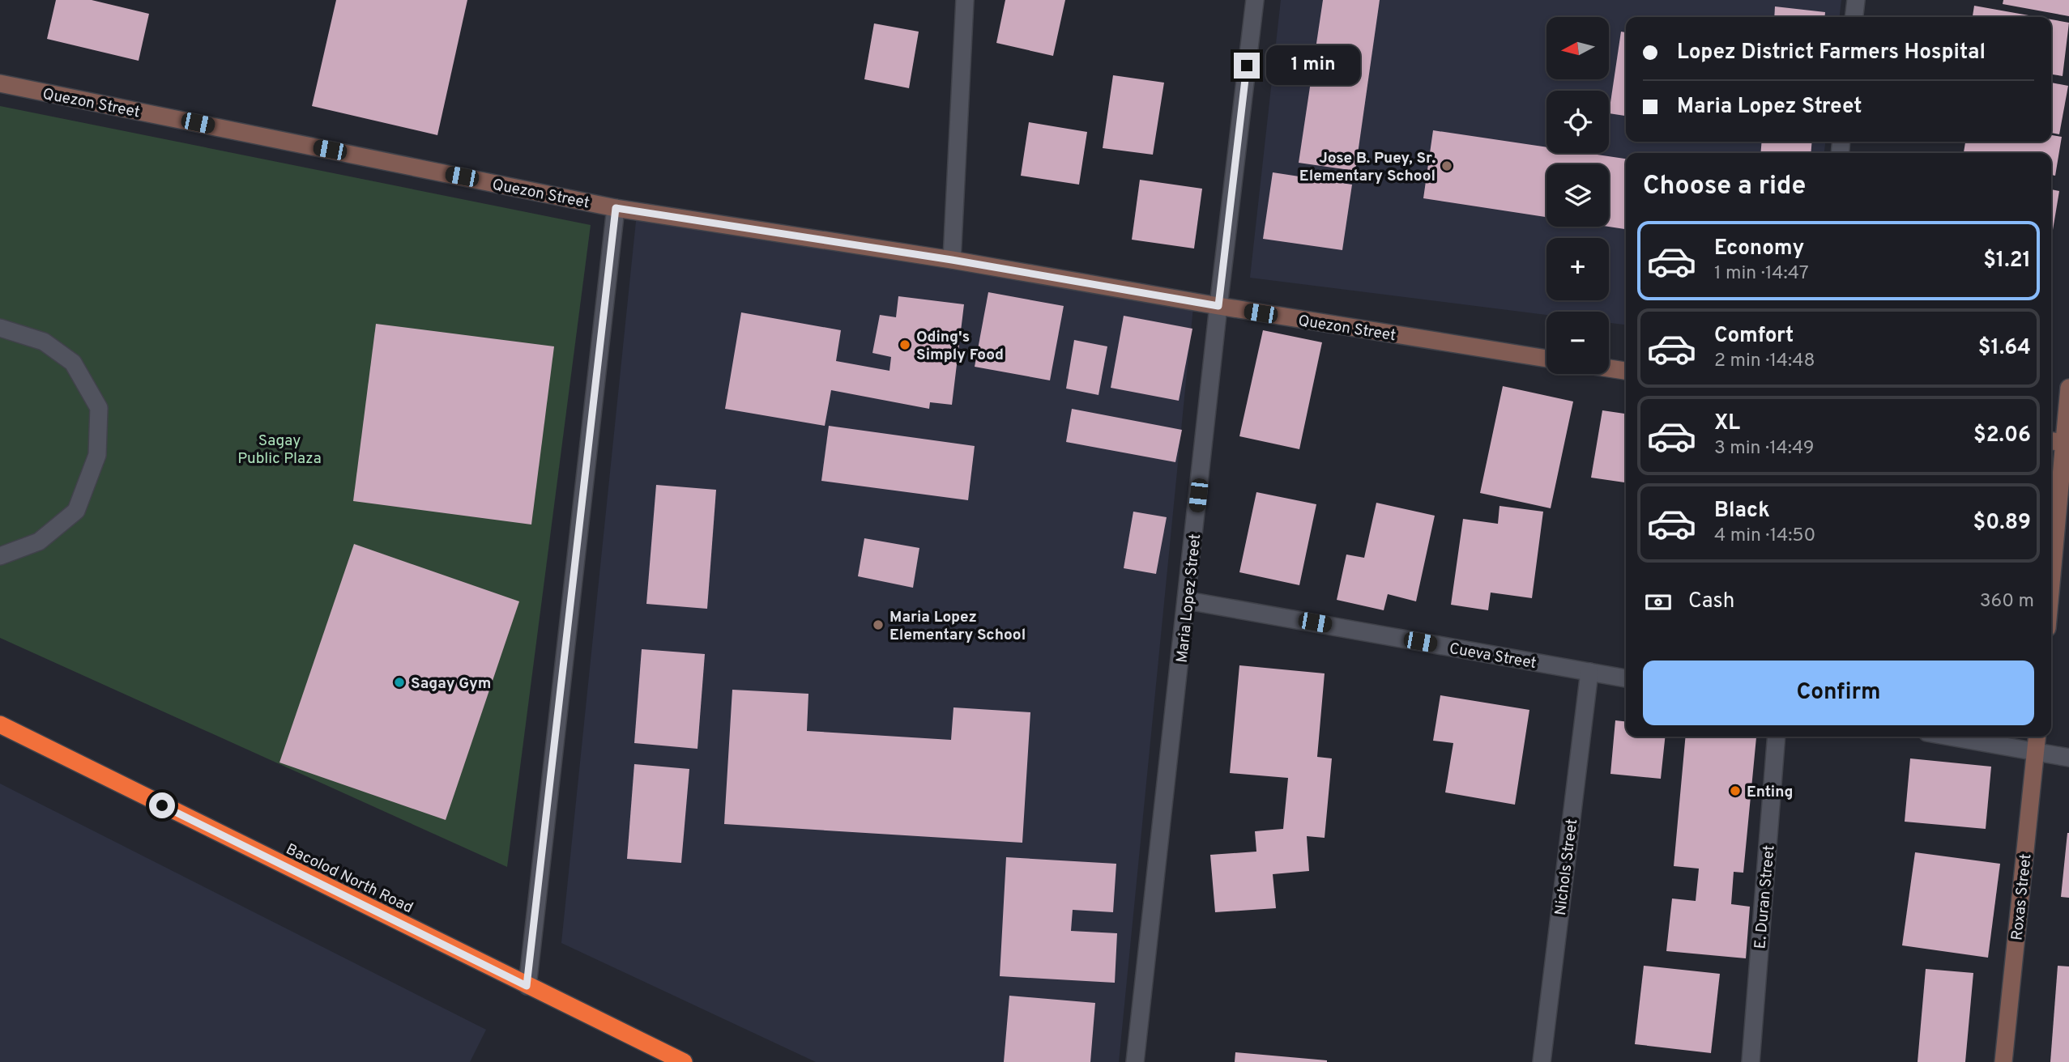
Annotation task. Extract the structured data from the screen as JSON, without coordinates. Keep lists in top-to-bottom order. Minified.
{"streets":{"highway":["Bacolod North Road"],"street":["Quezon Street","Maria Lopez Street","Cueva Street","Nichols Street","E. Duran Street","Roxas Street"]},"crossings":[["Quezon Street","Maria Lopez Street"],["Maria Lopez Street","Cueva Street"],["Cueva Street","Nichols Street"]],"parks":["Sagay Public Plaza"],"places":["Jose B. Puey, Sr. Elementary School","Oding's Simply Food","Maria Lopez Elementary School","Sagay Gym","Enting"],"north":"left","page":{"map_buttons":["+","−"],"banner":["Lopez District Farmers Hospital","Maria Lopez Street"],"bubble":"1 min","heading":"Choose a ride","list":[{"name":"Economy","note":"1 min · 14:47","value":"$1.21"},{"name":"Comfort","note":"2 min · 14:48","value":"$1.64"},{"name":"XL","note":"3 min · 14:49","value":"$2.06"},{"name":"Black","note":"4 min · 14:50","value":"$0.89"}],"pay":["Cash","360 m"],"buttons":"Confirm"}}
